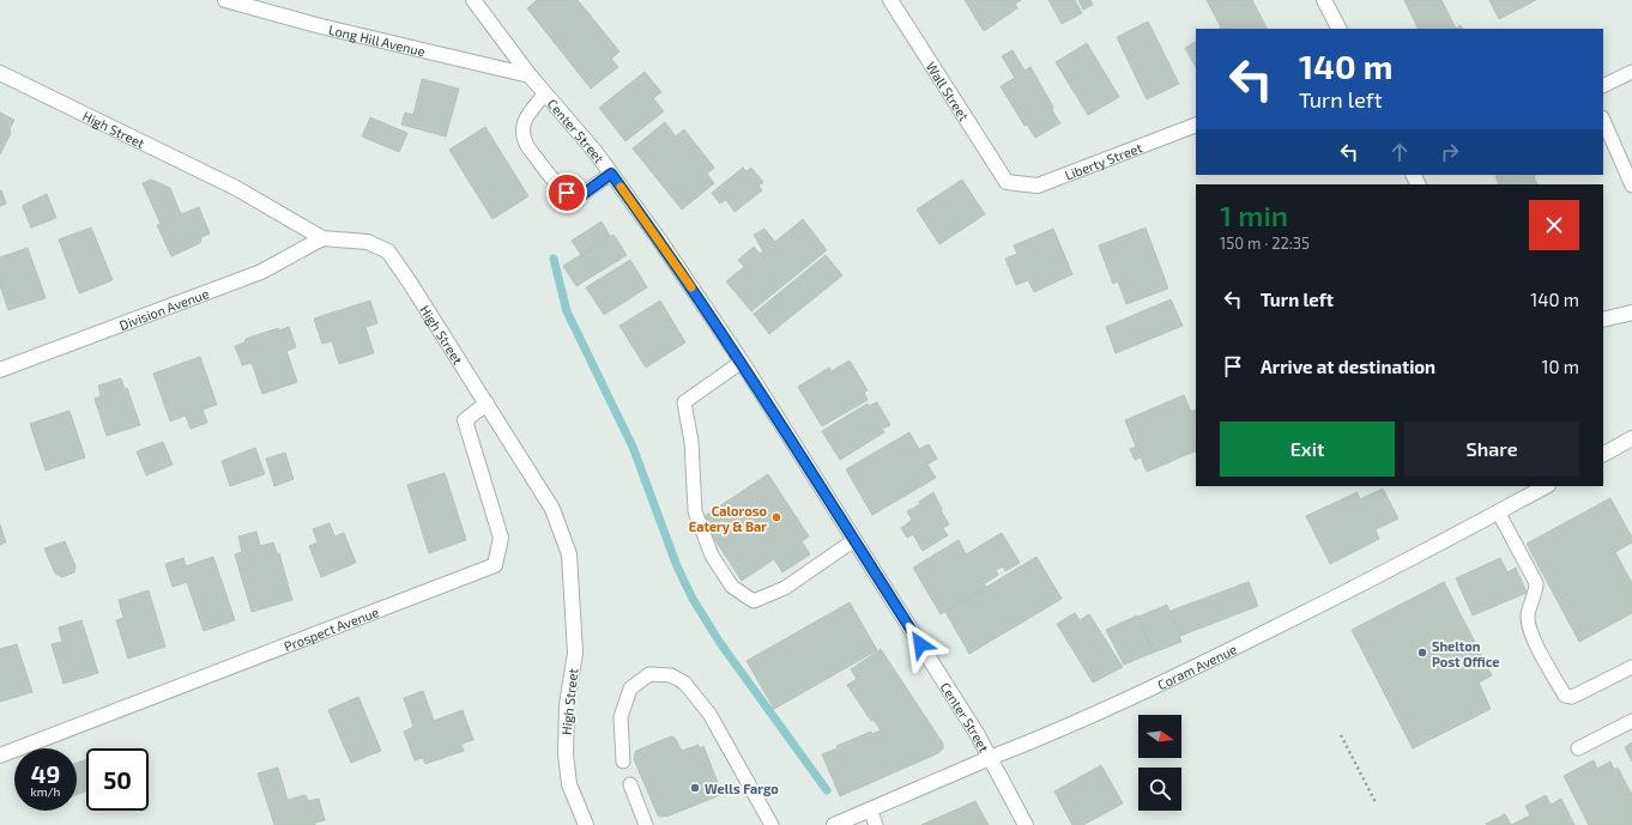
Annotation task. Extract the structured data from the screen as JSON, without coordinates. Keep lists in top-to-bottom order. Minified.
{"streets":{"street":["Long Hill Avenue","Wall Street","High Street","Center Street","Liberty Street","Division Avenue","Prospect Avenue","Coram Avenue"]},"crossings":[["Long Hill Avenue","Center Street"],["Wall Street","Liberty Street"],["High Street","Division Avenue"],["High Street","Prospect Avenue"],["Center Street","Coram Avenue"]],"places":["Caloroso Eatery & Bar","Shelton Post Office","Wells Fargo"],"north":"right","page":{"turn":["140 m","Turn left"],"heading":["1 min","150 m · 22:35"],"list":[{"name":"Turn left","value":"140 m"},{"name":"Arrive at destination","value":"10 m"}],"buttons":["Exit","Share"],"speed":"49 km/h","limit":"50"}}
